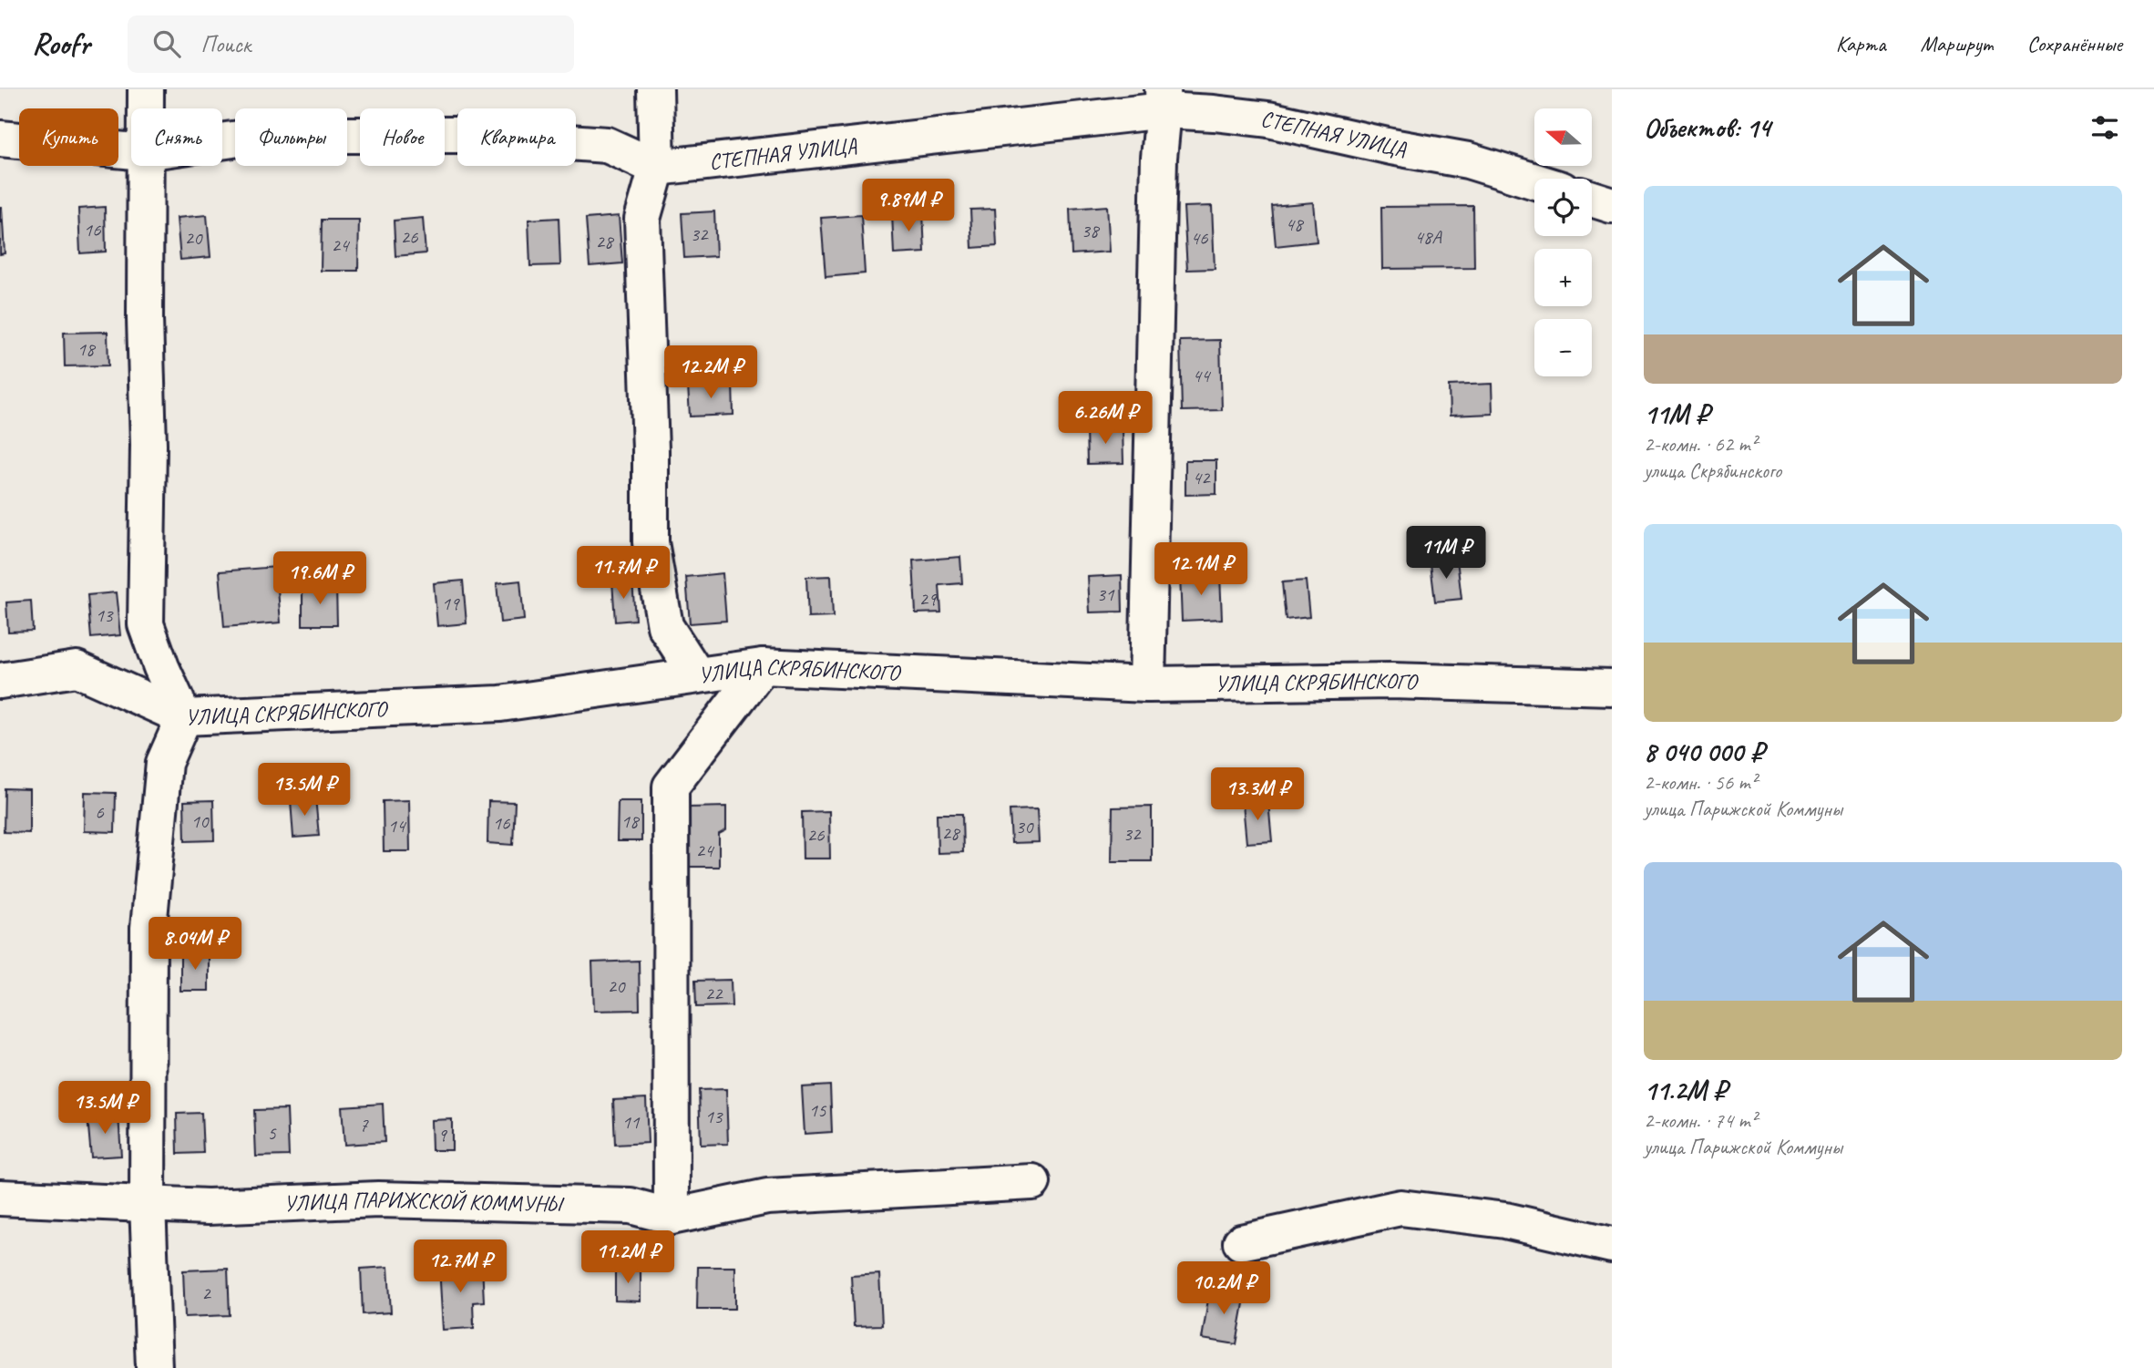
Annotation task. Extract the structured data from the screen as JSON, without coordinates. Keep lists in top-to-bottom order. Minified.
{"streets":{"street":["СТЕПНАЯ УЛИЦА","УЛИЦА СКРЯБИНСКОГО","УЛИЦА ПАРИЖСКОЙ КОММУНЫ"]},"house_numbers":["48","16","38","32","26","48А","20","46","28","24","18","44","42","31","29","19","13","6","10","18","16","14","30","28","32","26","24","20","22","15","13","11","7","5","9","2"],"north":"left","page":{"header":"Roofr","search":"Поиск","nav":["Карта","Маршрут","Сохранённые"],"heading":"Объектов: 14","map_buttons":["+","−"],"chip":["Купить","Снять","Фильтры","Новое","Квартира"],"list":[{"name":"11M ₽","note":"2-комн. · 62 m² · улица Скрябинского"},{"name":"8 040 000 ₽","note":"2-комн. · 56 m² · улица Парижской Коммуны"},{"name":"11.2M ₽","note":"2-комн. · 74 m² · улица Парижской Коммуны"}],"price":["9.89M ₽","12.2M ₽","6.26M ₽","11M ₽","12.1M ₽","11.7M ₽","19.6M ₽","13.5M ₽","13.3M ₽","8.04M ₽","13.5M ₽","11.2M ₽","12.7M ₽","10.2M ₽"]}}
